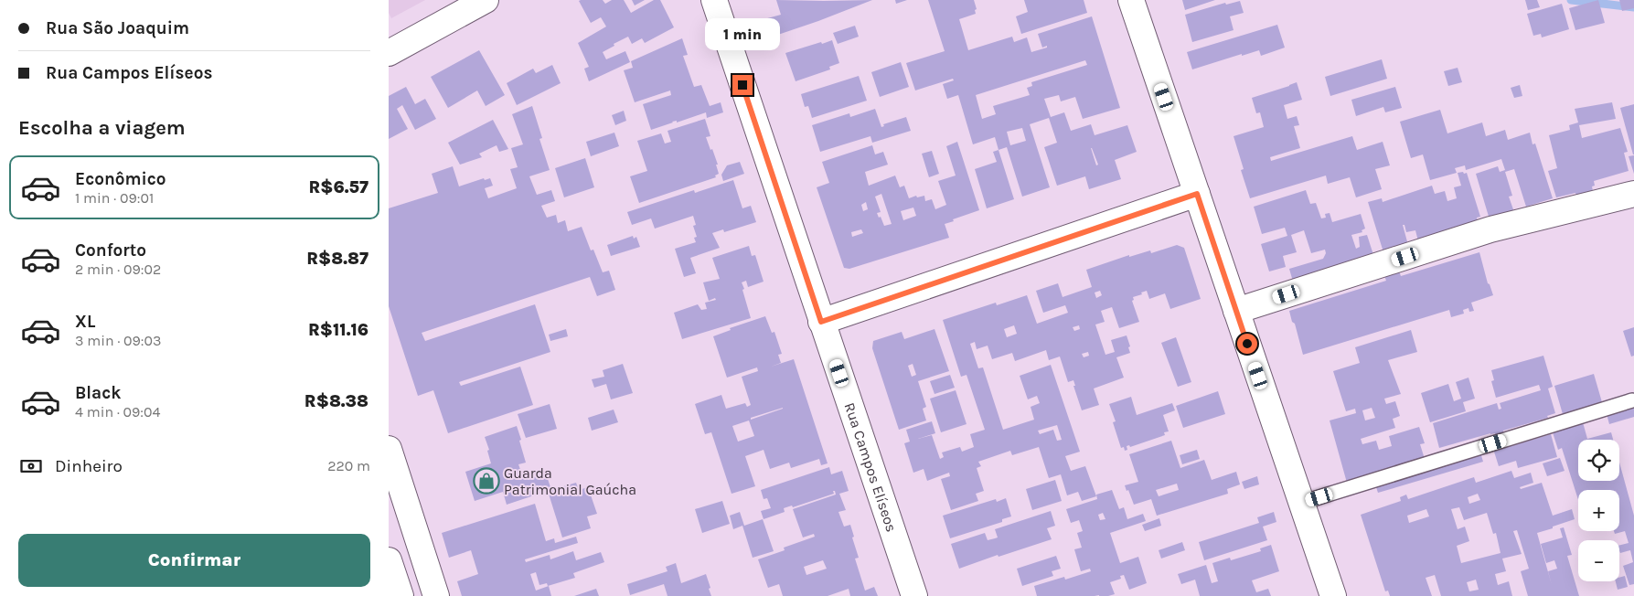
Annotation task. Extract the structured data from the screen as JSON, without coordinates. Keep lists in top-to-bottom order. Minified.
{"streets":{"street":["Rua Campos Elíseos"]},"places":{"shop":["Guarda Patrimonial Gaúcha"]},"page":{"banner":["Rua São Joaquim","Rua Campos Elíseos"],"bubble":"1 min","heading":"Escolha a viagem","list":[{"name":"Econômico","note":"1 min · 09:01","value":"R$6.57"},{"name":"Conforto","note":"2 min · 09:02","value":"R$8.87"},{"name":"XL","note":"3 min · 09:03","value":"R$11.16"},{"name":"Black","note":"4 min · 09:04","value":"R$8.38"}],"map_buttons":["+","−"],"pay":["Dinheiro","220 m"],"buttons":"Confirmar"}}
